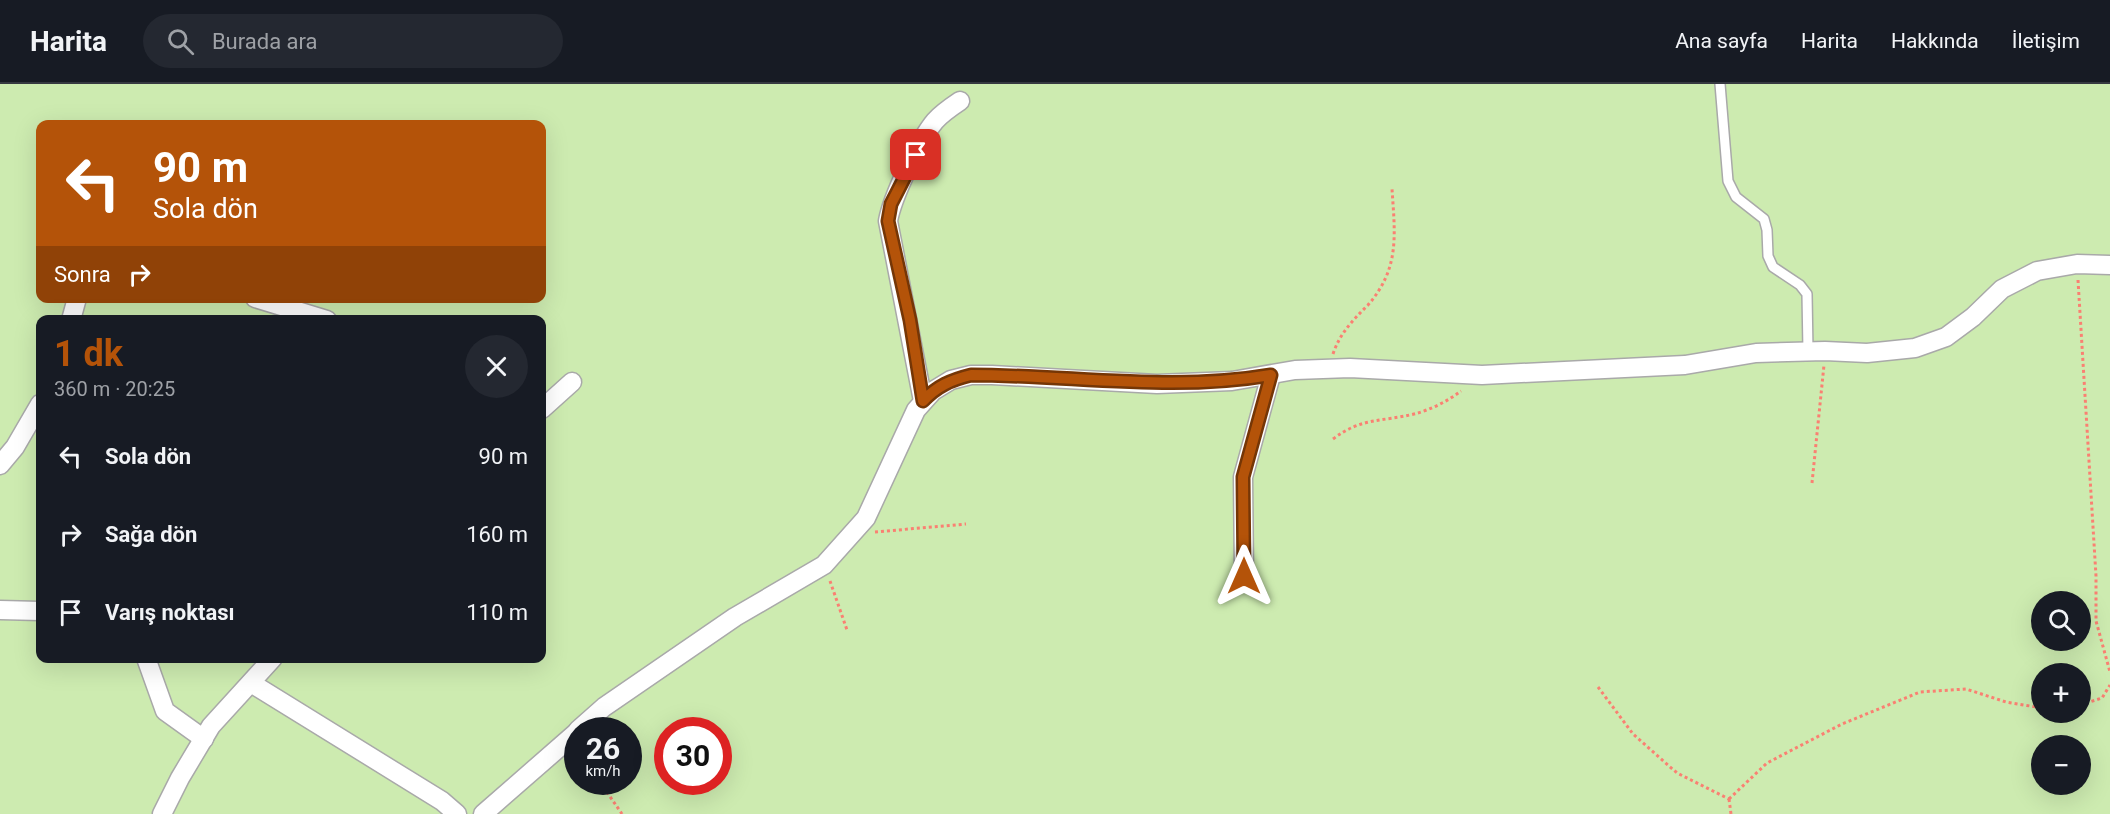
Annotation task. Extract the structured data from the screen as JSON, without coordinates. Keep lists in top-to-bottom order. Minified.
{"page":{"header":"Harita","search":"Burada ara","nav":["Ana sayfa","Harita","Hakkında","İletişim"],"turn":["90 m","Sola dön"],"then":"Sonra","heading":["1 dk","360 m · 20:25"],"list":[{"name":"Sola dön","value":"90 m"},{"name":"Sağa dön","value":"160 m"},{"name":"Varış noktası","value":"110 m"}],"map_buttons":["+","−"],"speed":"26 km/h","limit":"30"}}
